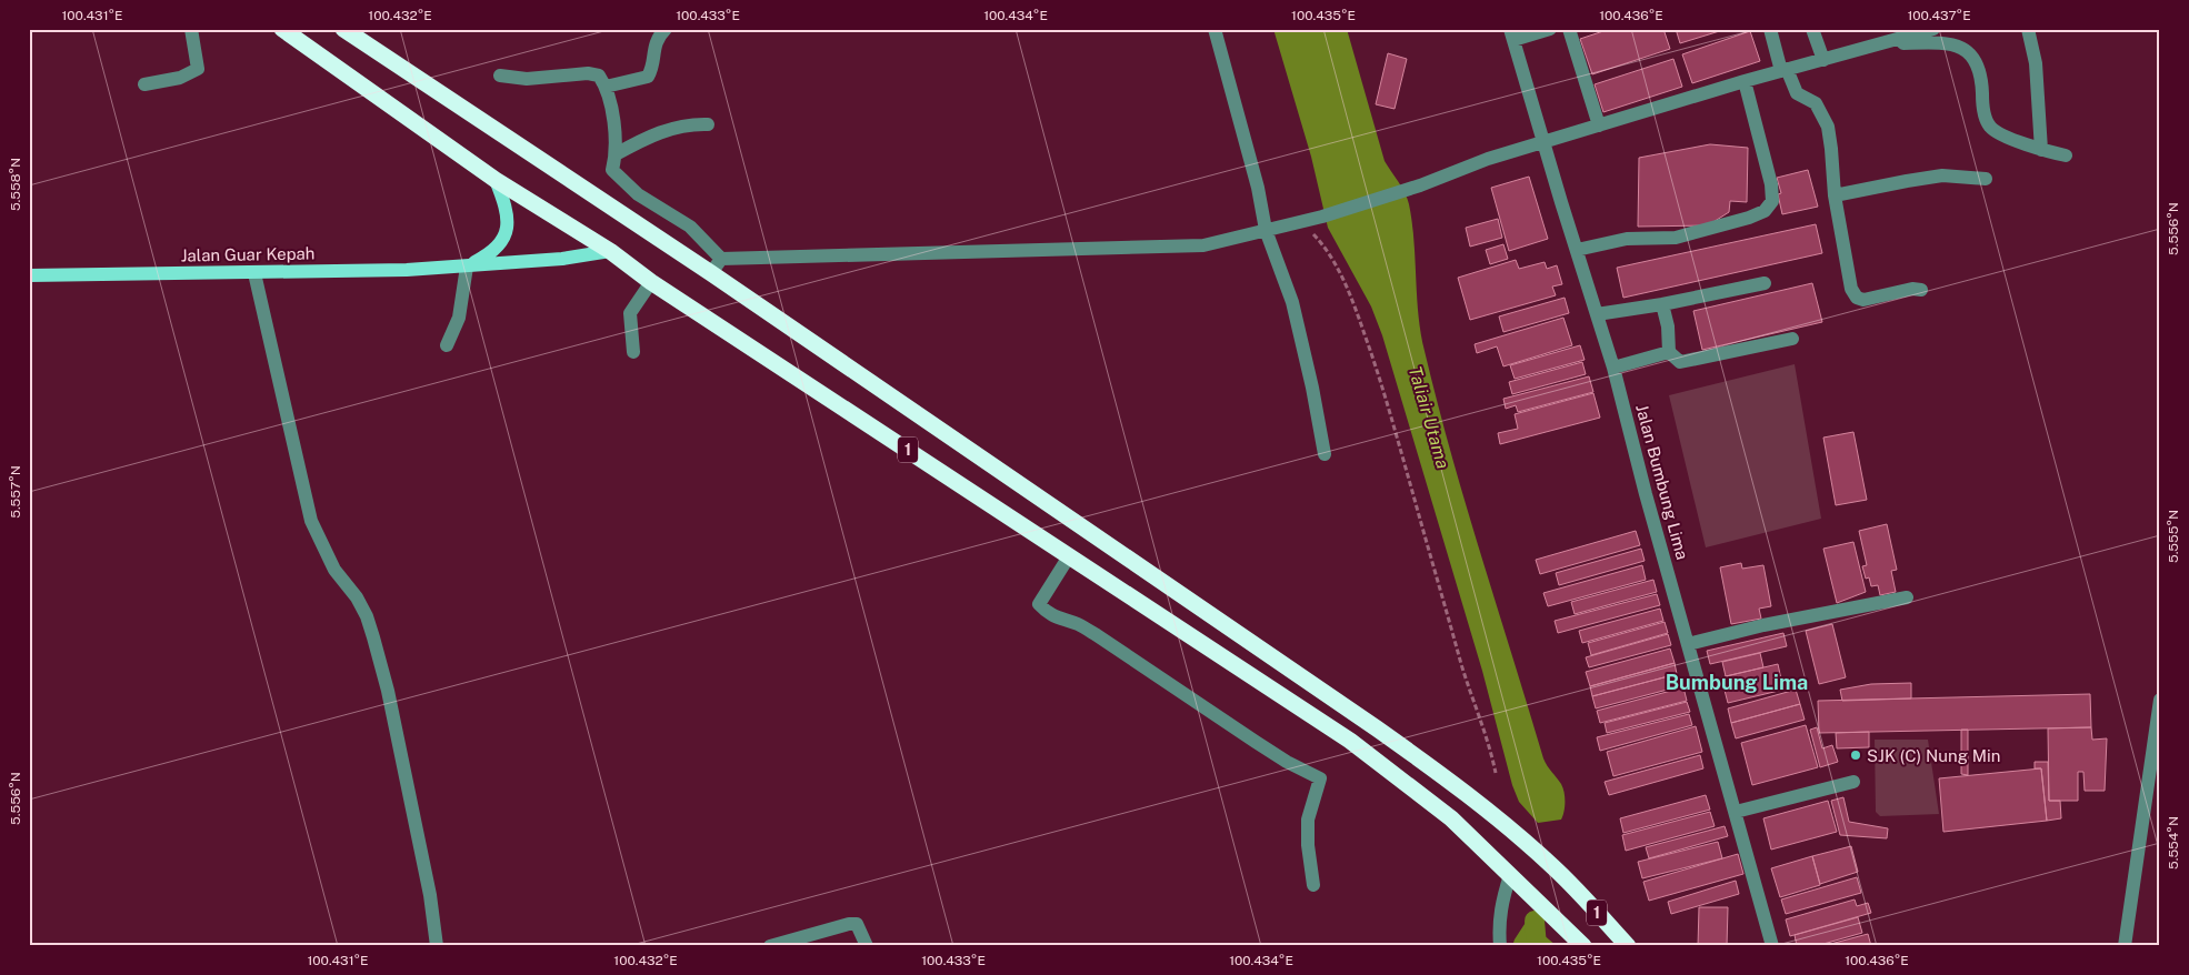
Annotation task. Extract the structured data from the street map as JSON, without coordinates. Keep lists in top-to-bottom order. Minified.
{"streets":{"highway":["1"],"main road":["Jalan Guar Kepah"],"street":["Jalan Bumbung Lima"]},"crossings":[["Jalan Guar Kepah","1"]],"districts":["Bumbung Lima"],"water":["Taliair Utama"],"places":["SJK (C) Nung Min"],"coordinates":["100.431°E","100.432°E","100.433°E","100.434°E","100.435°E","100.436°E","100.437°E","5.558°N","5.556°N","5.557°N","5.555°N","5.554°N"]}
